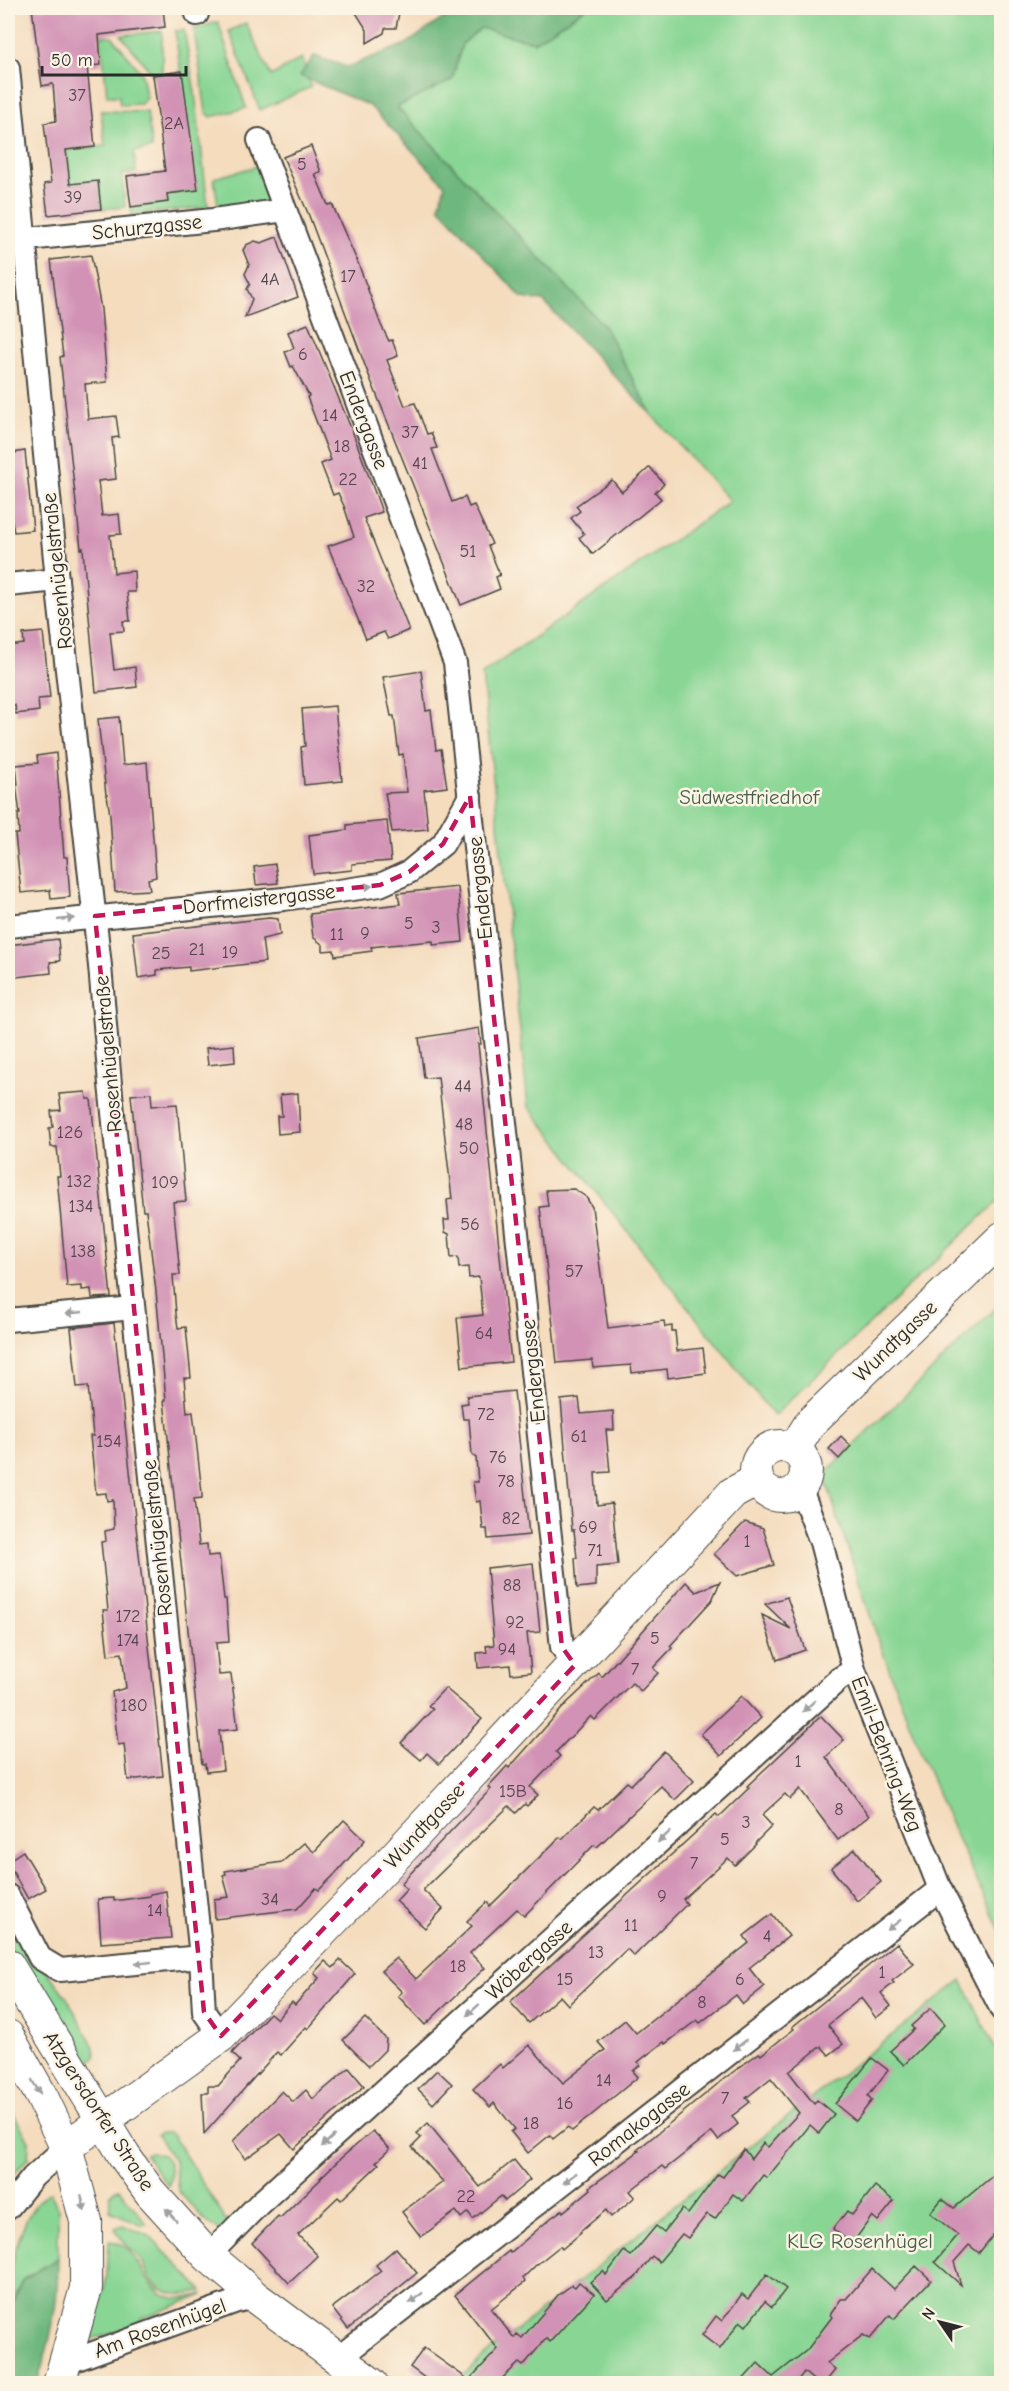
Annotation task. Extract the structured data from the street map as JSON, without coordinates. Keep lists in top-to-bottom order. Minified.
{"streets":{"street":["Schurzgasse","Endergasse","Rosenhügelstraße","Dorfmeistergasse","Wundtgasse","Emil-Behring-Weg","Wöbergasse","Atzgersdorfer Straße","Romakogasse","Am Rosenhügel"]},"crossings":[["Schurzgasse","Endergasse"],["Schurzgasse","Rosenhügelstraße"],["Endergasse","Dorfmeistergasse"],["Endergasse","Wundtgasse"],["Rosenhügelstraße","Dorfmeistergasse"],["Rosenhügelstraße","Wundtgasse"],["Wundtgasse","Emil-Behring-Weg"],["Wundtgasse","Atzgersdorfer Straße"],["Emil-Behring-Weg","Wöbergasse"],["Emil-Behring-Weg","Romakogasse"],["Wöbergasse","Atzgersdorfer Straße"],["Atzgersdorfer Straße","Romakogasse"],["Atzgersdorfer Straße","Am Rosenhügel"]],"one_way":["Dorfmeistergasse","Wöbergasse","Romakogasse"],"parks":["Südwestfriedhof","KLG Rosenhügel"],"house_numbers":["37","2A","5","39","17","4A","6","14","37","18","41","22","51","32","5","3","9","11","21","19","25","44","48","126","50","132","109","134","56","138","57","64","72","61","154","76","78","82","69","1","71","88","172","92","5","174","94","7","180","1","15B","8","3","5","7","9","34","14","11","4","13","18","1","15","6","8","14","7","16","18","22"],"scale_bar":"50 m","north":"top left"}
